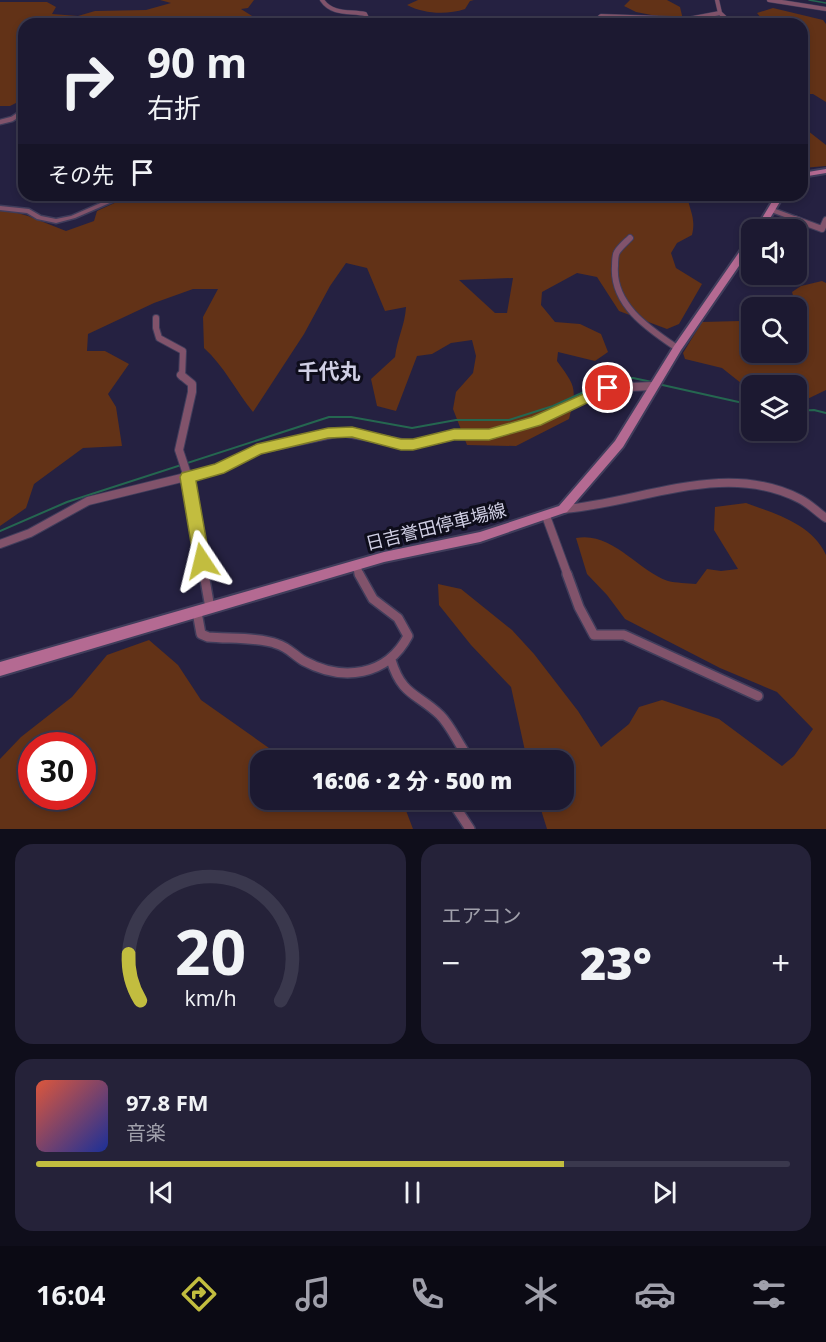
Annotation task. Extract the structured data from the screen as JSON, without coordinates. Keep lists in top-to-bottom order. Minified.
{"streets":{"main road":["日吉誉田停車場線"]},"districts":["千代丸"],"page":{"turn":["90 m","右折"],"then":"その先","limit":"30","trip":"16:06 · 2 分 · 500 m","tile":"エアコン","heat":["−","23°","+"],"song":["97.8 FM","音楽"],"tabs":"16:04","gauge":["20","km/h"]}}
